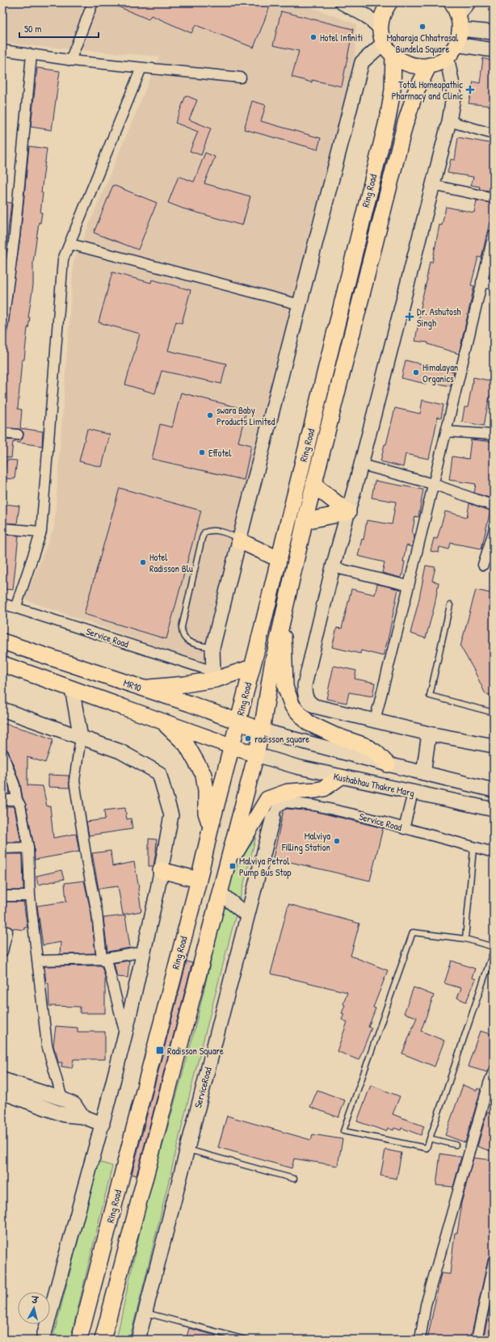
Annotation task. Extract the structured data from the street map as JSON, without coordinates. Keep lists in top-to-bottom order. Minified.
{"streets":{"main road":["Ring Road","MR10"],"street":["Service Road","Kushabhau Thakre Marg","ServiceRoad"]},"crossings":[["Ring Road","MR10"],["Ring Road","Kushabhau Thakre Marg"],["Service Road","ServiceRoad"]],"places":{"other":["Maharaja Chhatrasal Bundela Square","Hotel Infiniti","Himalayan Organics","swara Baby Products Limited","Effotel","Hotel Radisson Blu","radisson square","Malviya Filling Station"],"health":["Total Homeopathic Pharmacy and Clinic","Dr. Ashutosh Singh"],"transit":["Malviya Petrol Pump Bus Stop","Radisson Square"]},"scale_bar":"50 m","north":"top"}
